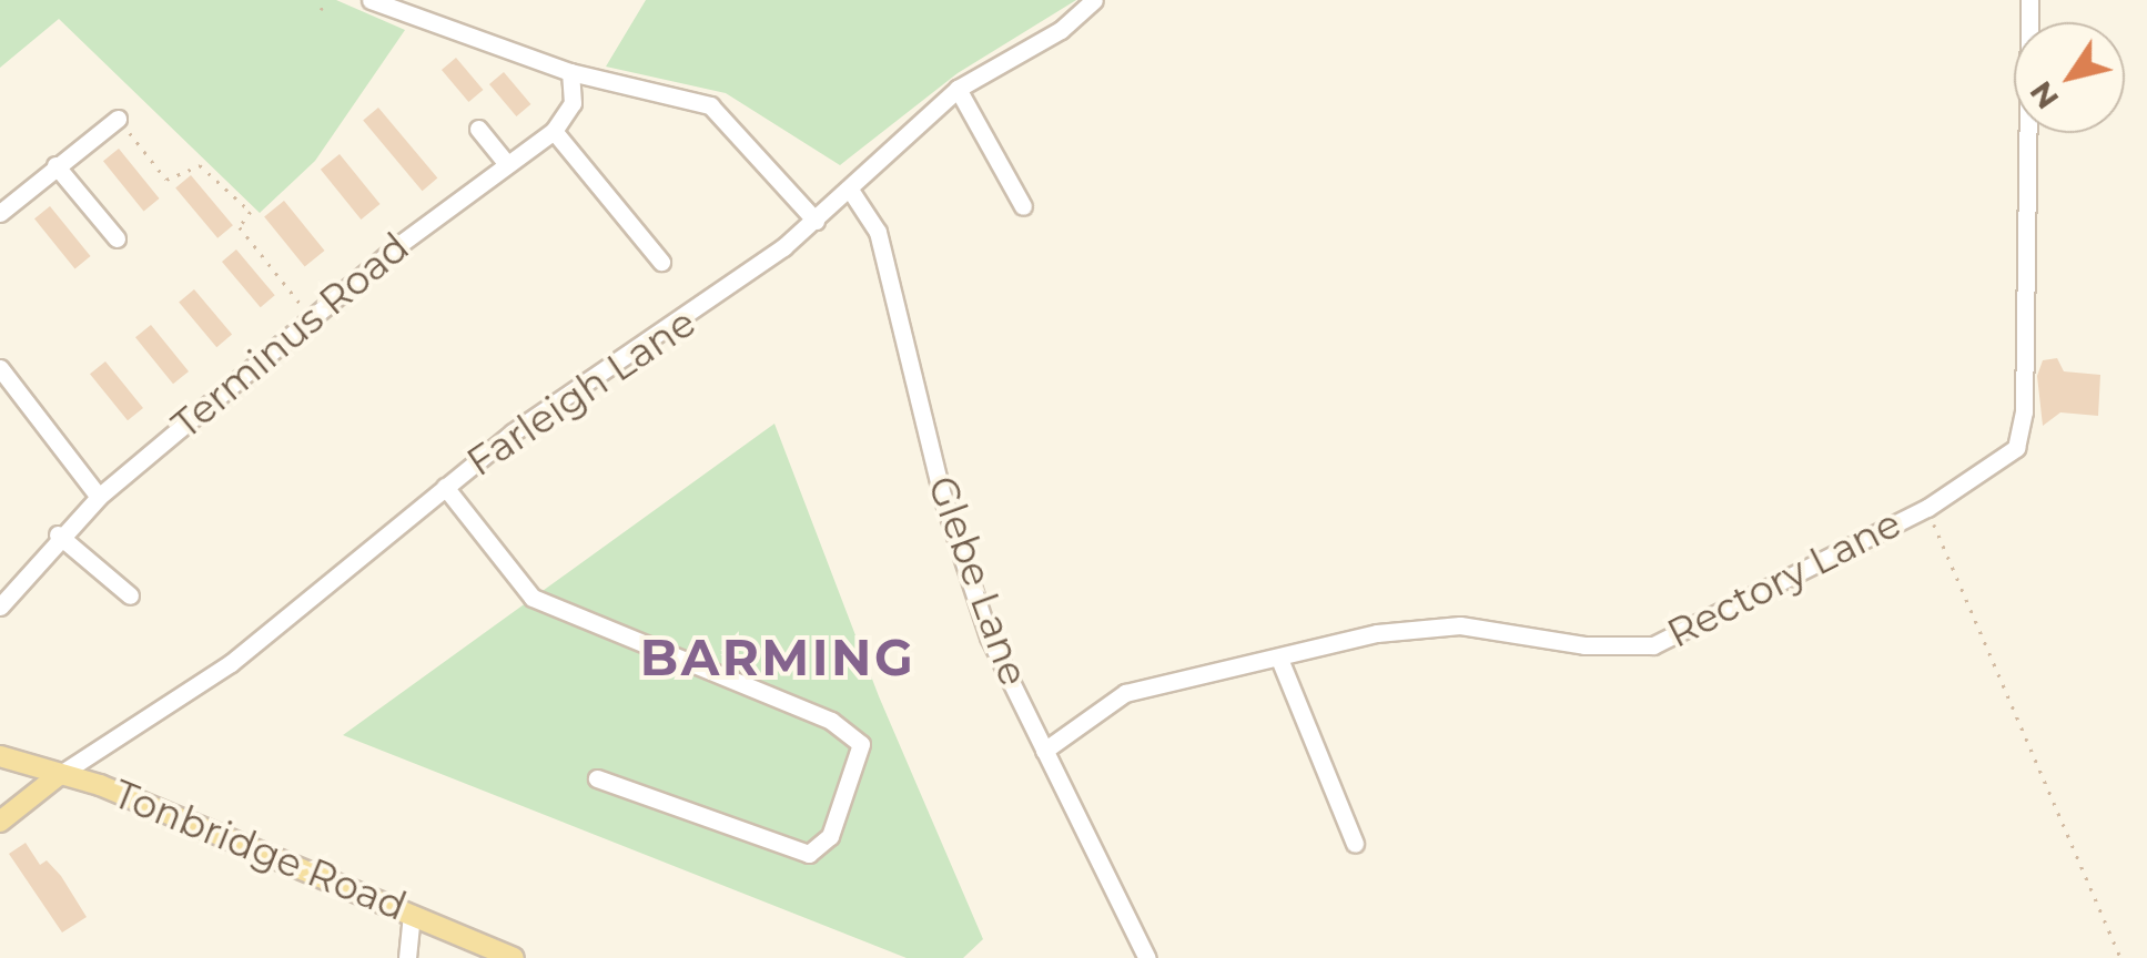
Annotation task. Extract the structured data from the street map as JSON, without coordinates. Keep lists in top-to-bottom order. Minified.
{"streets":{"main road":["Tonbridge Road"],"street":["Terminus Road","Farleigh Lane","Rectory Lane","Glebe Lane"]},"crossings":[["Farleigh Lane","Glebe Lane"],["Farleigh Lane","Tonbridge Road"],["Rectory Lane","Glebe Lane"]],"districts":["BARMING"],"north":"bottom left"}
